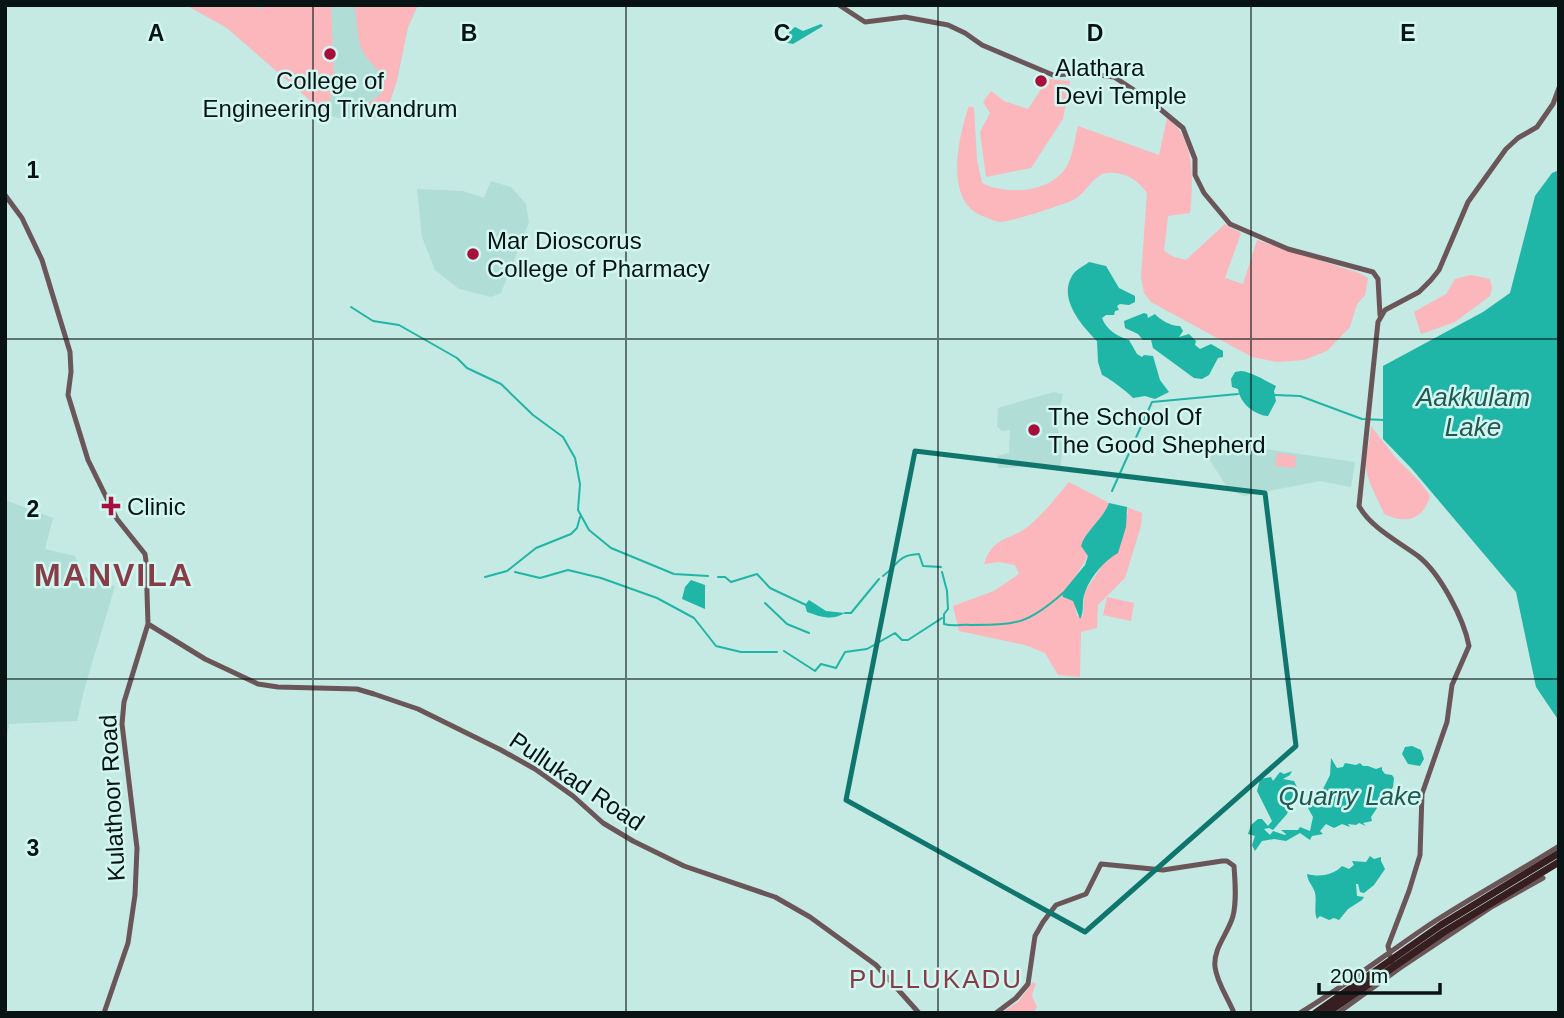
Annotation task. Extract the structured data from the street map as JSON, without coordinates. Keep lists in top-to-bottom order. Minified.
{"streets":{"street":["Pullukad Road","Kulathoor Road"]},"crossings":[["Pullukad Road","Kulathoor Road"]],"districts":["MANVILA","PULLUKADU"],"water":["Aakkulam Lake","Quarry Lake"],"places":{"other":["College of Engineering Trivandrum","Alathara Devi Temple","Mar Dioscorus College of Pharmacy","The School Of The Good Shepherd"],"health":["Clinic"]},"scale_bar":"200 m","grid":{"columns":["A","B","C","D","E"],"rows":["1","2","3"]}}
